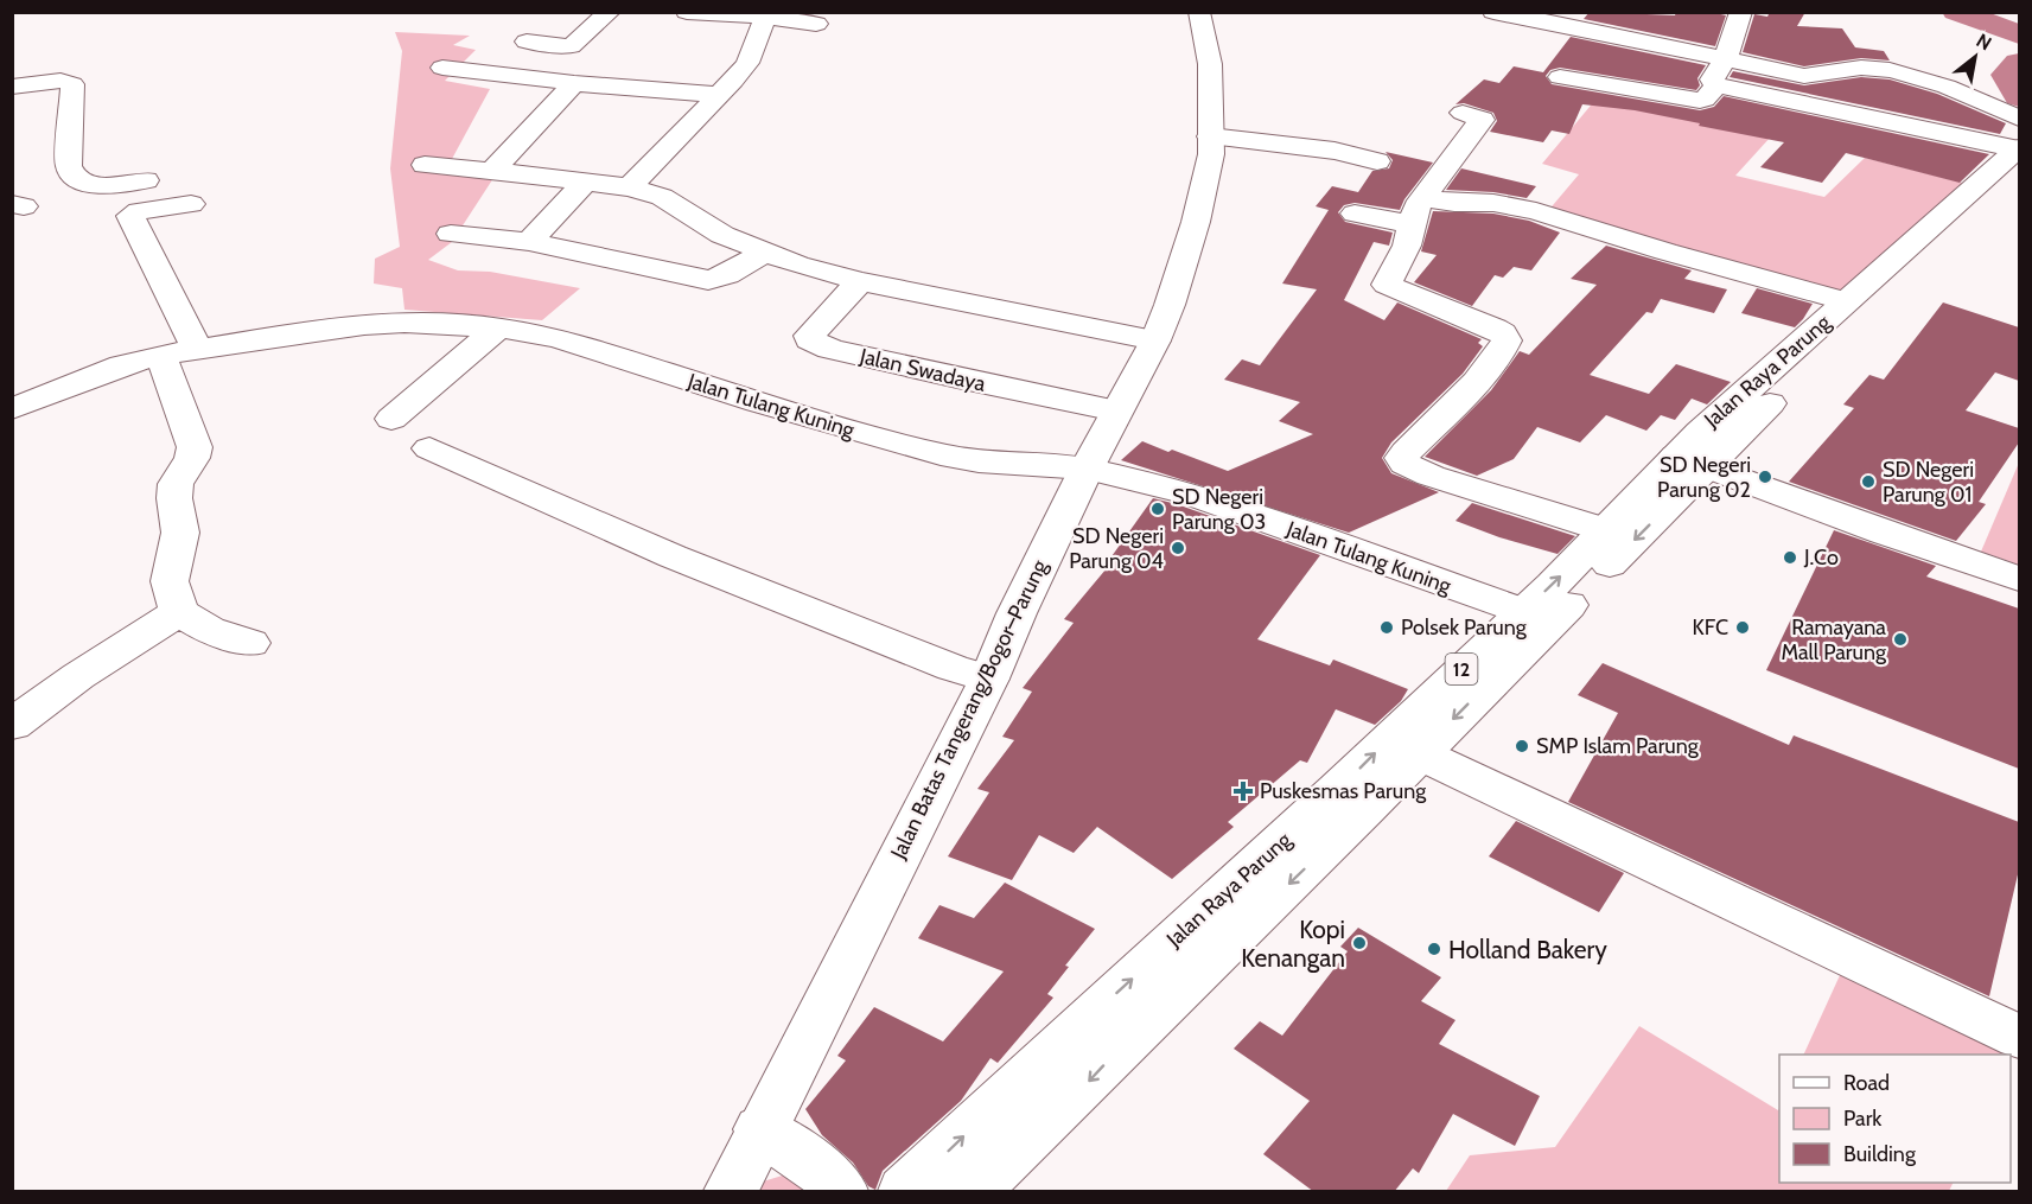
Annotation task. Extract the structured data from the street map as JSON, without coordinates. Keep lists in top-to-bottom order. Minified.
{"streets":{"main road":["Jalan Swadaya","Jalan Raya Parung","Jalan Tulang Kuning","12","Jalan Batas Tangerang/Bogor–Parung"]},"crossings":[["Jalan Swadaya","Jalan Batas Tangerang/Bogor–Parung"],["Jalan Raya Parung","Jalan Tulang Kuning"],["Jalan Tulang Kuning","Jalan Batas Tangerang/Bogor–Parung"]],"places":{"other":["SD Negeri Parung 02","SD Negeri Parung 01","SD Negeri Parung 03","SD Negeri Parung 04","J.Co","Polsek Parung","KFC","Ramayana Mall Parung","SMP Islam Parung","Kopi Kenangan","Holland Bakery"],"health":["Puskesmas Parung"]},"legend":["Road","Park","Building"],"north":"top right"}
